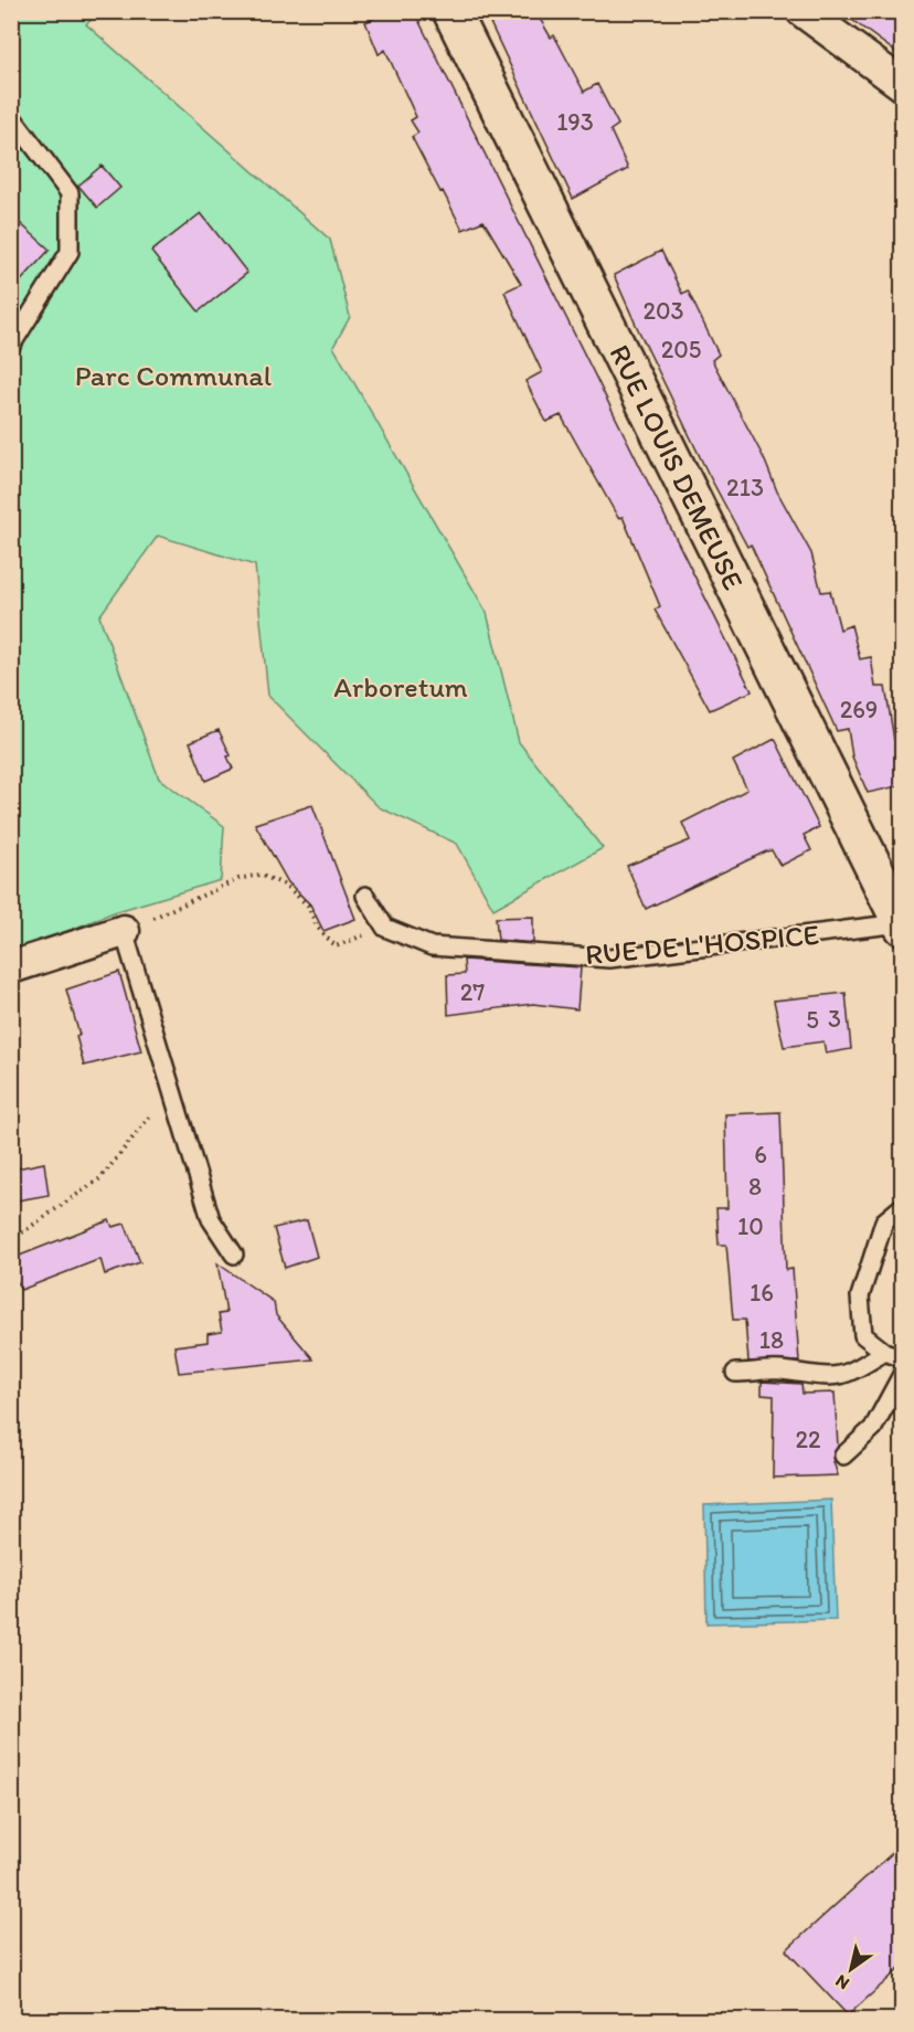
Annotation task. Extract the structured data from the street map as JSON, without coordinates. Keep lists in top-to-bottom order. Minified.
{"streets":{"street":["RUE LOUIS DEMEUSE"],"lane":["RUE DE L'HOSPICE"]},"crossings":[["RUE LOUIS DEMEUSE","RUE DE L'HOSPICE"]],"parks":["Parc Communal","Arboretum"],"house_numbers":["193","203","205","213","269","27","3","5","6","8","10","16","18","22"],"north":"bottom left"}
